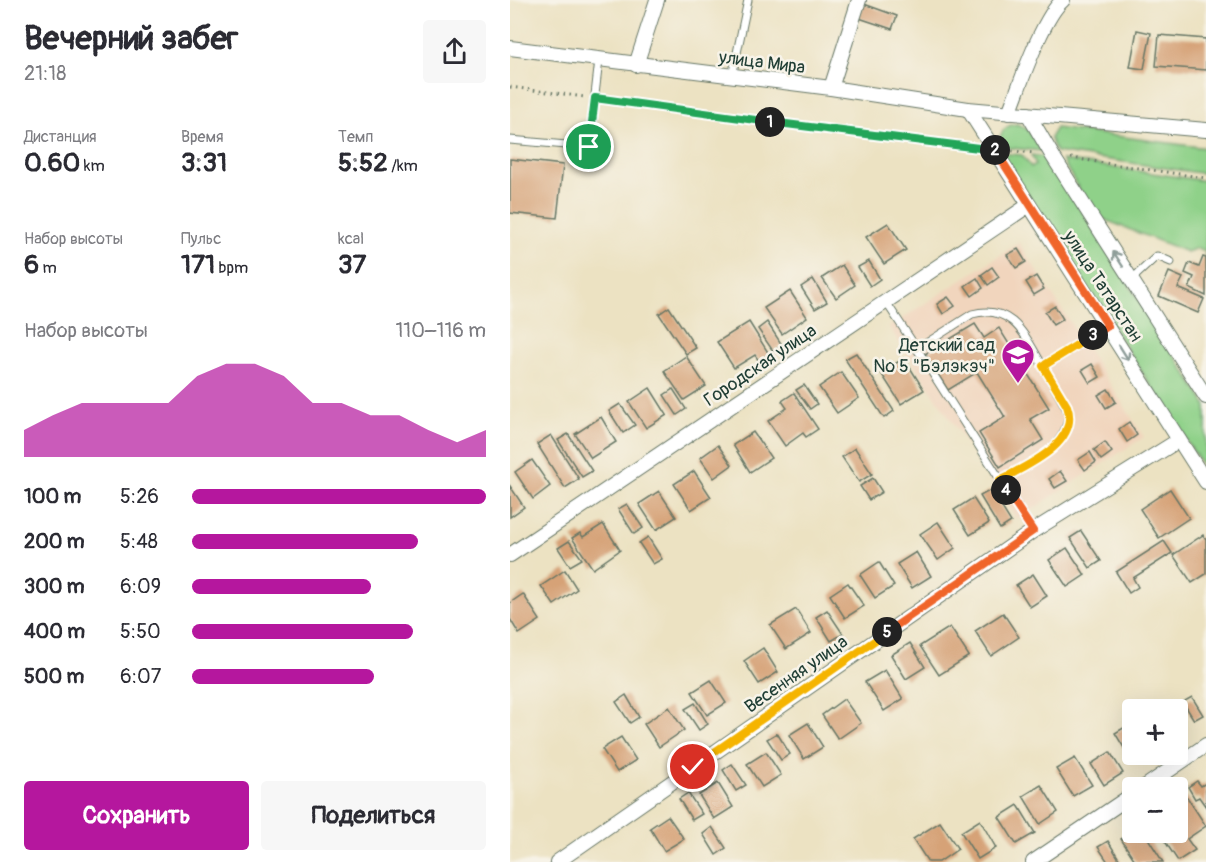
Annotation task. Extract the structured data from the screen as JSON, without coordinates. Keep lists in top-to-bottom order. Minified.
{"streets":{"street":["улица Мира","улица Татарстан","Городская улица","Весенняя улица"]},"crossings":[["улица Мира","улица Татарстан"],["улица Татарстан","Городская улица"],["улица Татарстан","Весенняя улица"]],"places":{"school or university":["Детский сад № 5 \"Бэлэкэч\""]},"page":{"heading":["Вечерний забег","21:18"],"stats":[["Дистанция","0.60 km"],["Время","3:31"],["Темп","5:52 /km"],["Набор высоты","6 m"],["Пульс","171 bpm"],["kcal","37"]],"pins":["1","2","3","4","5"],"chart":["Набор высоты","110–116 m"],"list":[{"name":"100 m","note":"5:26"},{"name":"200 m","note":"5:48"},{"name":"300 m","note":"6:09"},{"name":"400 m","note":"5:50"},{"name":"500 m","note":"6:07"}],"map_buttons":["+","−"],"buttons":["Сохранить","Поделиться"]}}
